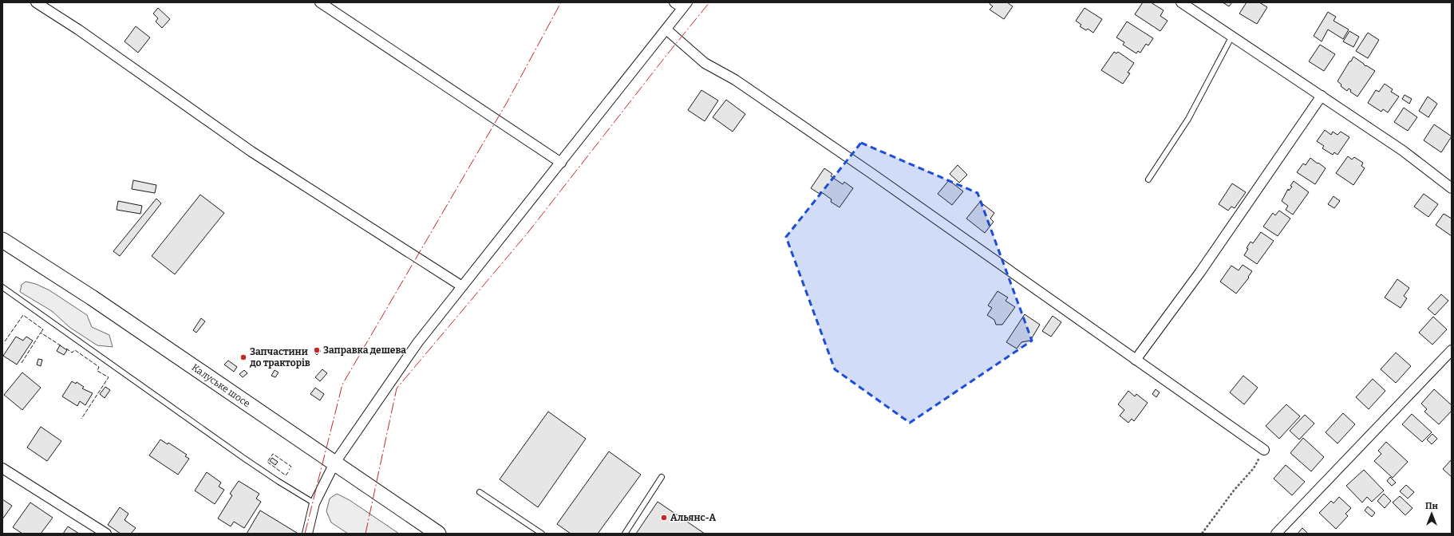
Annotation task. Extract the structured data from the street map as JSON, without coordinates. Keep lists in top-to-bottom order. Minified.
{"streets":{"main road":["Калуське шосе"]},"places":["Заправка дешева","Запчастини до тракторів","Альянс-А"],"north":"top"}
